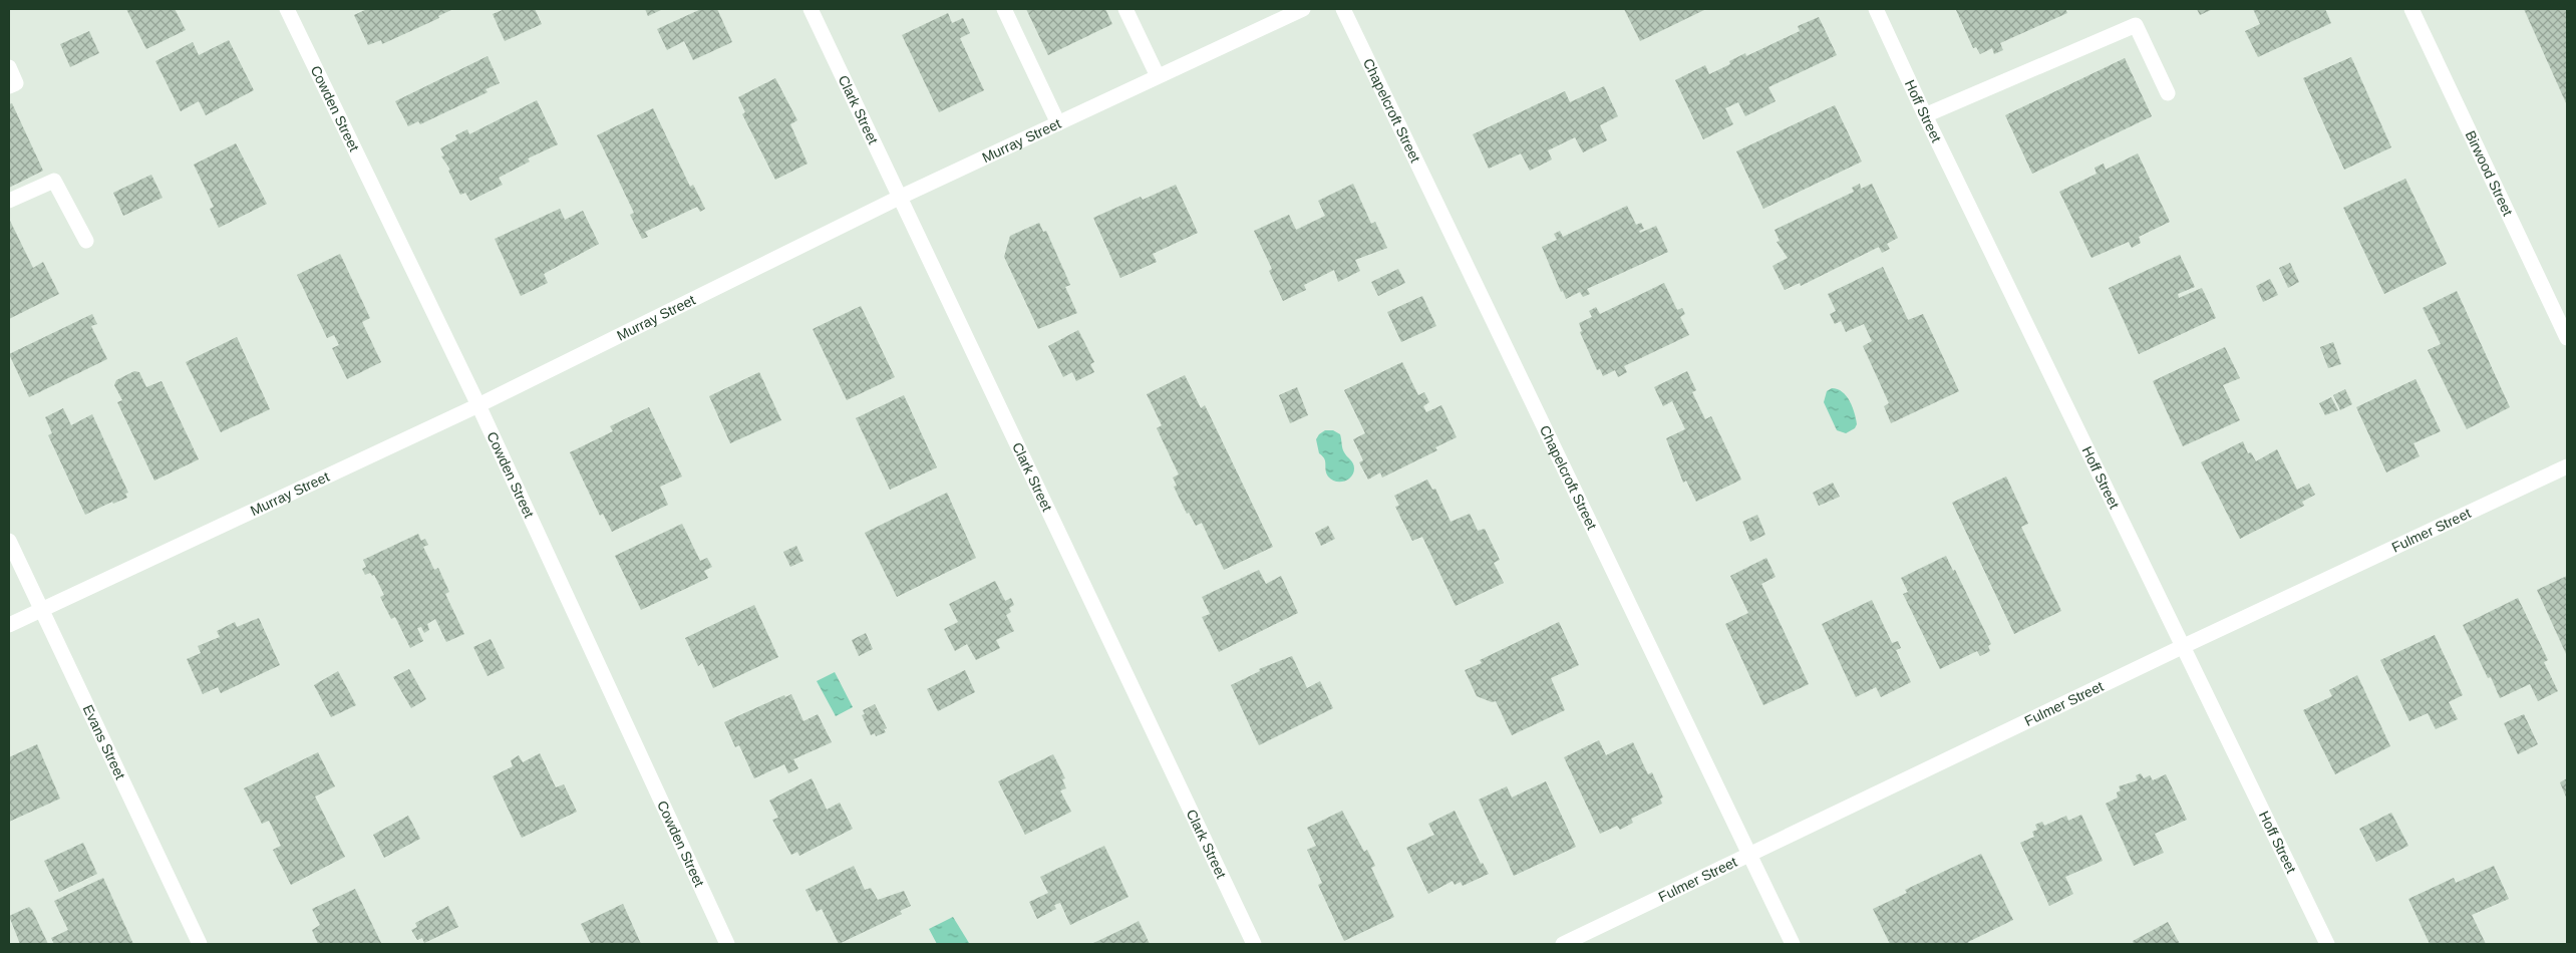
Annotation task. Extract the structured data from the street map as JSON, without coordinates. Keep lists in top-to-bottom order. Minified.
{"streets":{"street":["Cowden Street","Clark Street","Chapelcroft Street","Hoff Street","Murray Street","Birwood Street","Fulmer Street","Evans Street"]},"crossings":[["Cowden Street","Murray Street"],["Clark Street","Murray Street"],["Chapelcroft Street","Fulmer Street"],["Hoff Street","Fulmer Street"],["Murray Street","Evans Street"]]}
